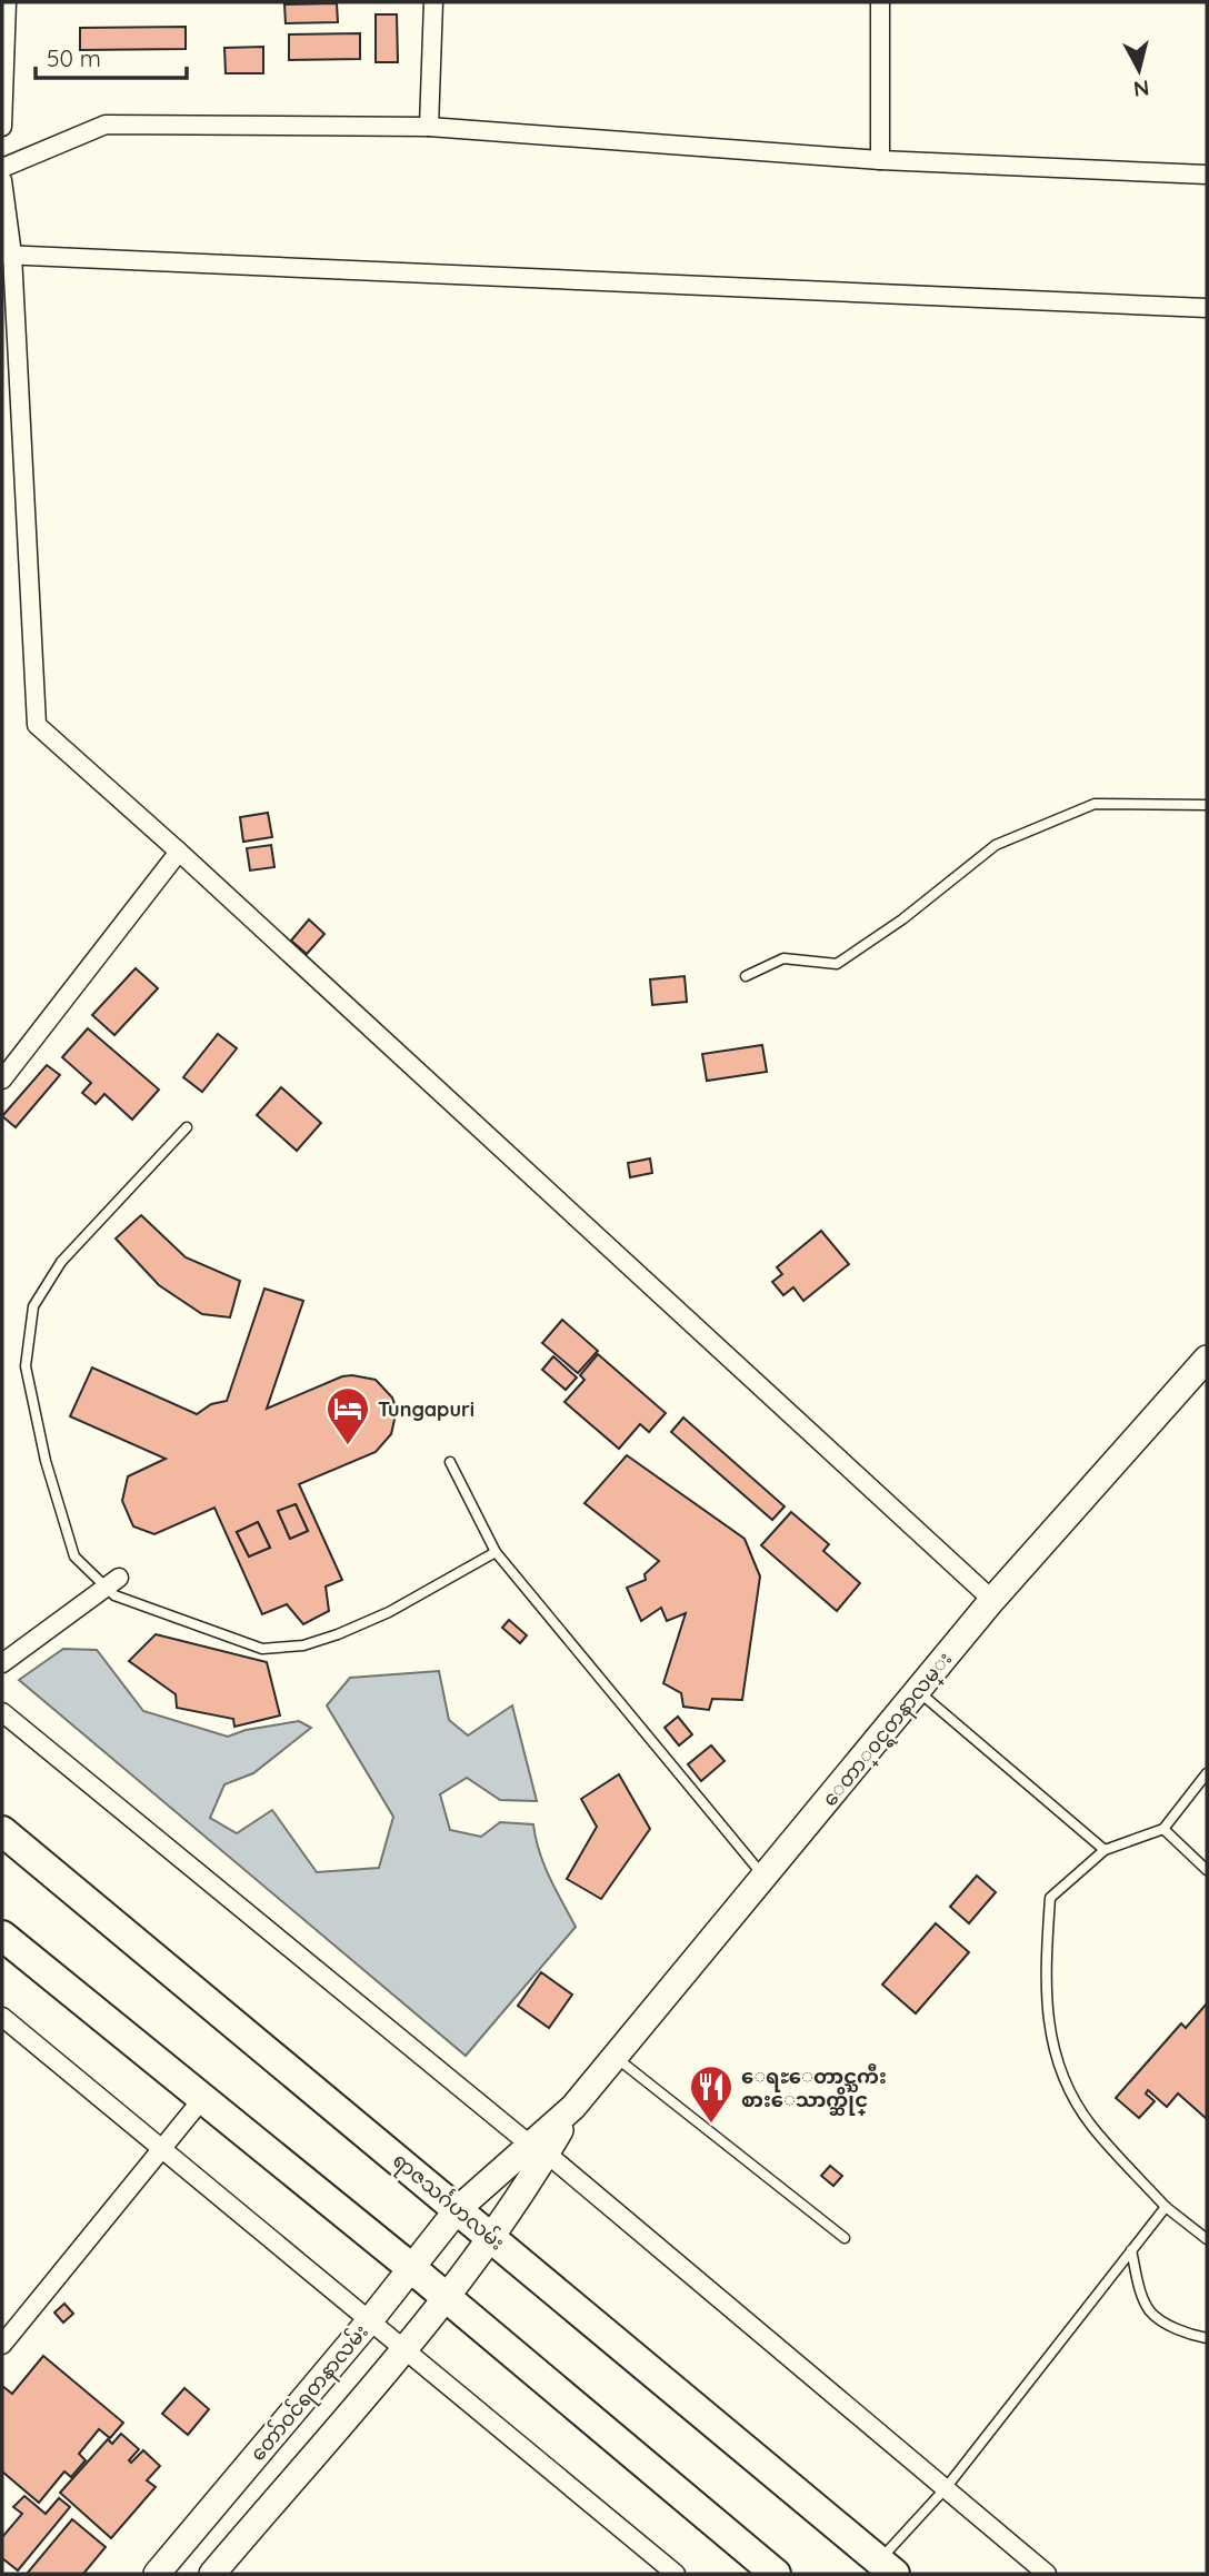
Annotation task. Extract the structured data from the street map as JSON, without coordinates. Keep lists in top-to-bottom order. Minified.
{"streets":{"main road":["ေတာ္၀င္ရတနာလမ္း","ရာဇသင်္ဂဟလမ်း","တော်ဝင်ရတနာလမ်း"]},"crossings":[["ေတာ္၀င္ရတနာလမ္း","ရာဇသင်္ဂဟလမ်း"],["ေတာ္၀င္ရတနာလမ္း","တော်ဝင်ရတနာလမ်း"],["ရာဇသင်္ဂဟလမ်း","တော်ဝင်ရတနာလမ်း"]],"places":{"hotel":["Tungapuri"],"restaurant":["ေရႊေတာင္ႀကီး စားေသာက္ဆိုင္"]},"scale_bar":"50 m","north":"bottom"}
